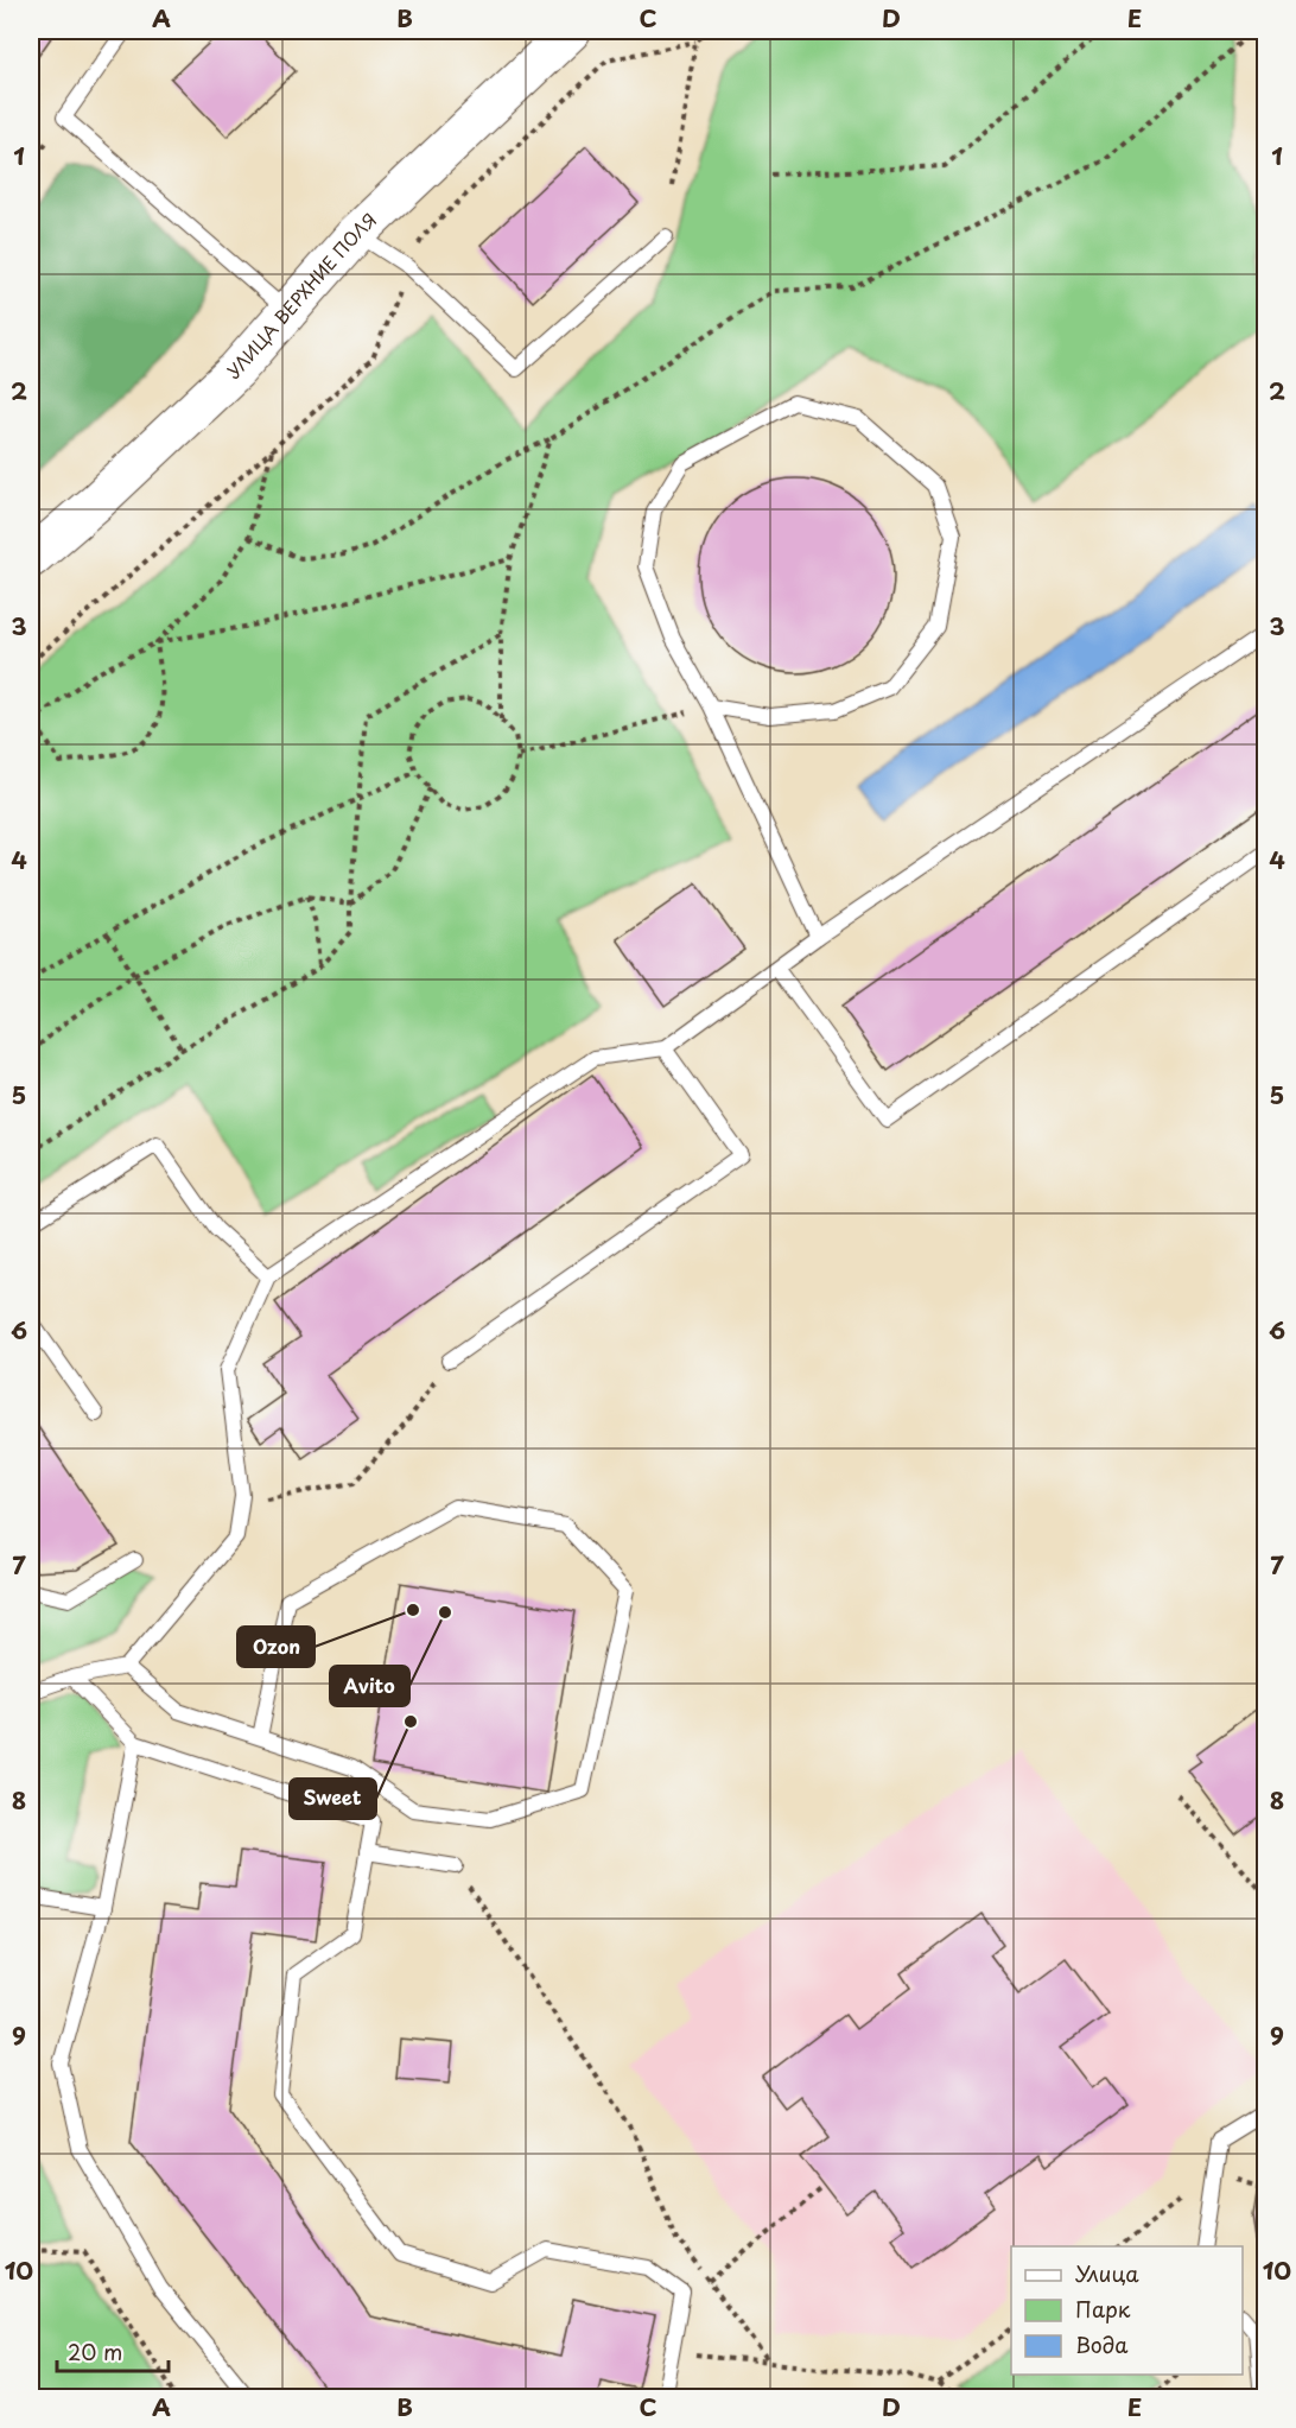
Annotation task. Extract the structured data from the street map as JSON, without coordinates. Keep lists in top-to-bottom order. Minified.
{"streets":{"main road":["УЛИЦА ВЕРХНИЕ ПОЛЯ"]},"places":["Ozon","Avito","Sweet"],"legend":["Улица","Парк","Вода"],"scale_bar":"20 m","grid":{"columns":["A","B","C","D","E"],"rows":["1","2","3","4","5","6","7","8","9","10"]}}
